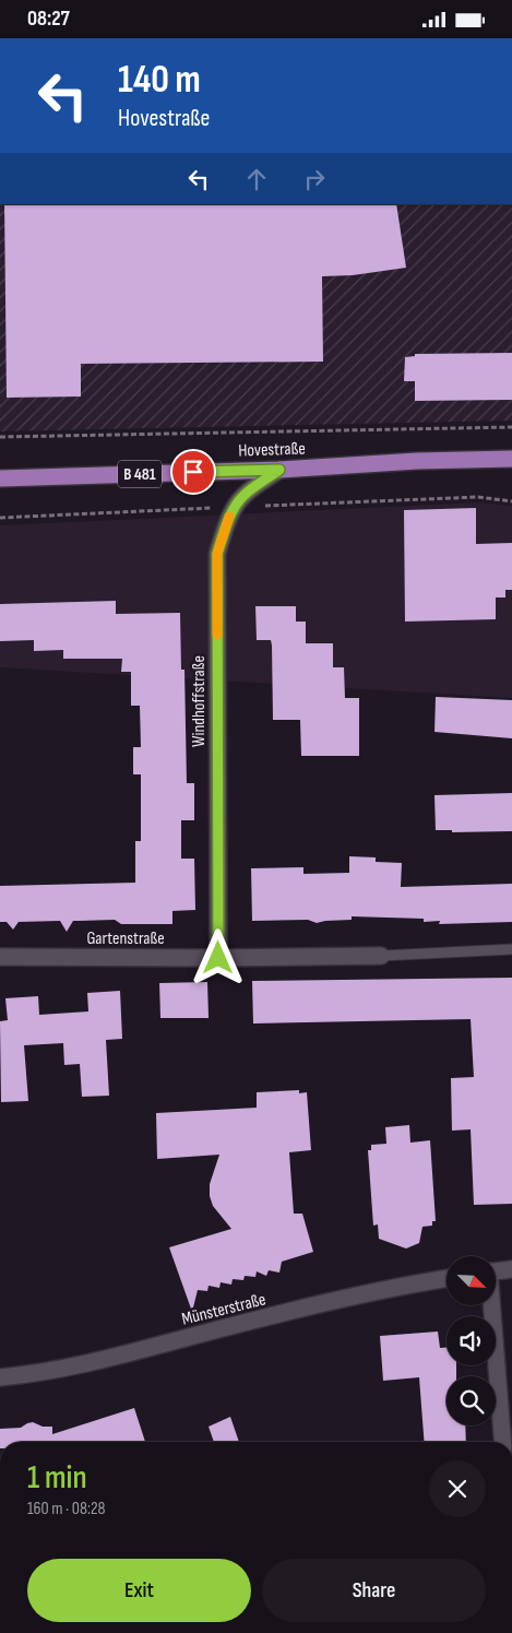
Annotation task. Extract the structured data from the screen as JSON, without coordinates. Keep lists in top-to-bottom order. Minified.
{"streets":{"main road":["Hovestraße","B 481"],"street":["Windhoffstraße","Gartenstraße","Münsterstraße"]},"crossings":[["Hovestraße","Windhoffstraße"],["Windhoffstraße","Gartenstraße"]],"north":"bottom right","page":{"status":"08:27","turn":["140 m","Hovestraße"],"heading":["1 min","160 m · 08:28"],"buttons":["Exit","Share"]}}
